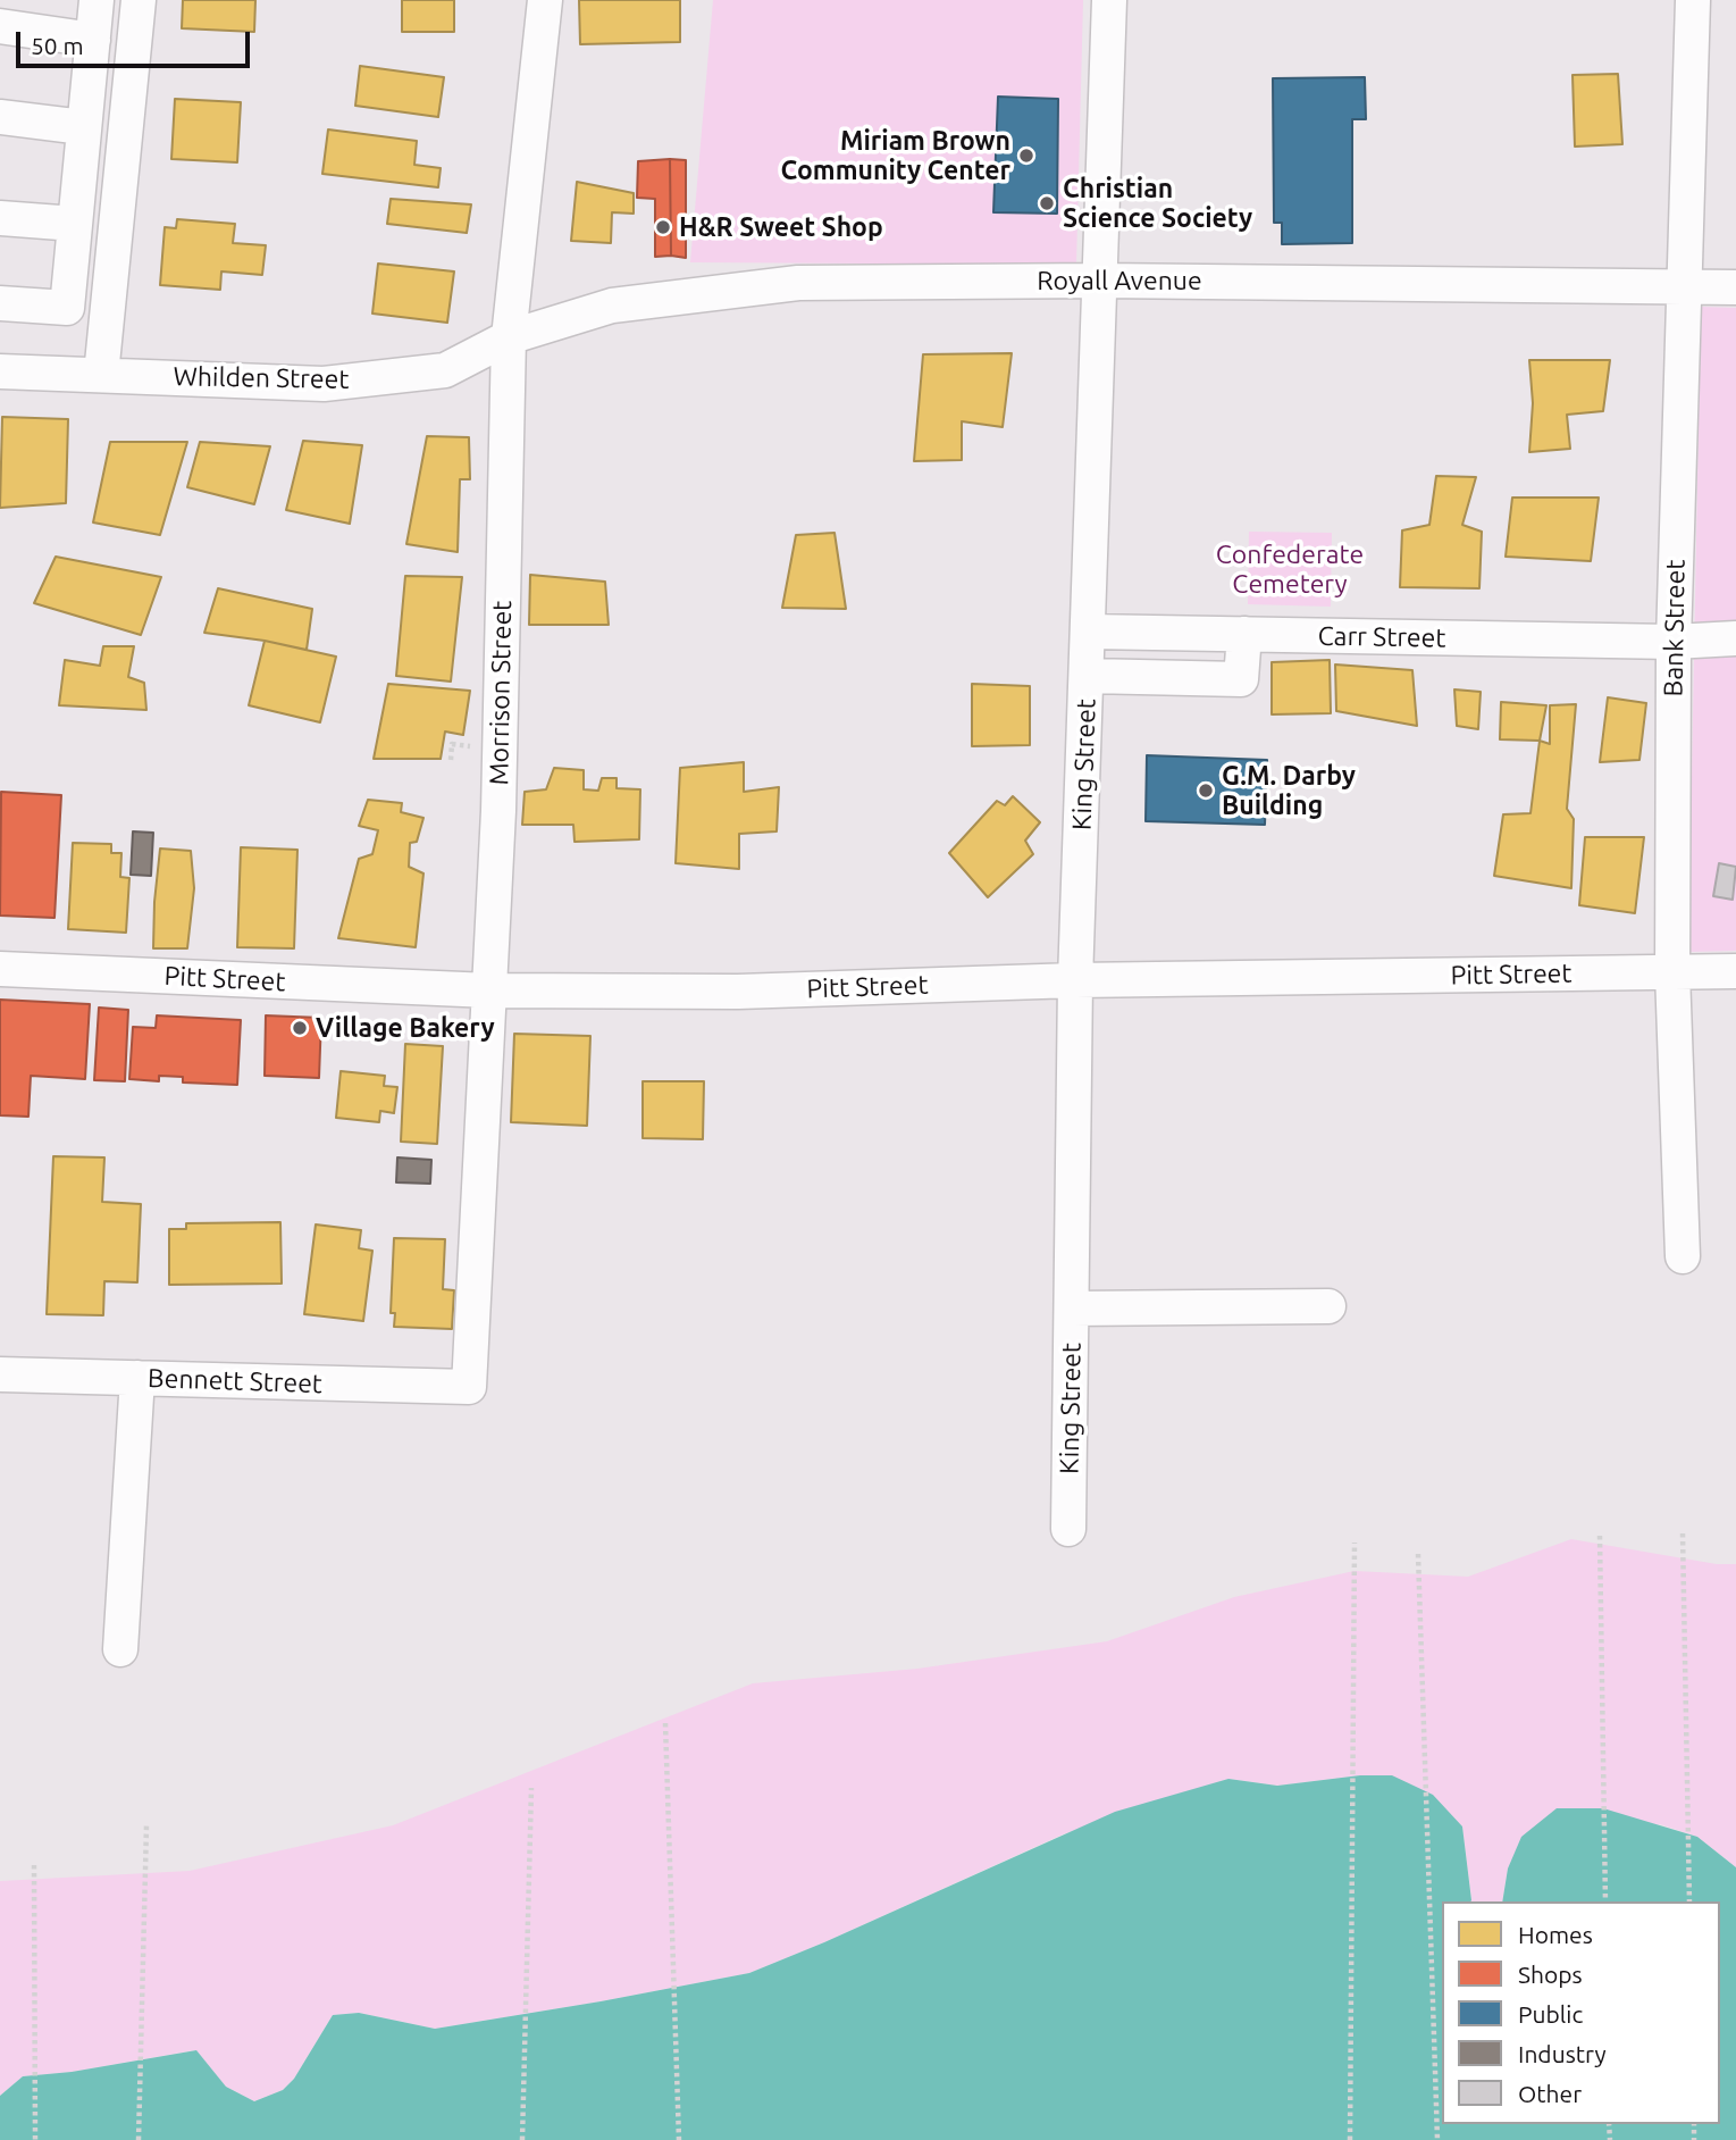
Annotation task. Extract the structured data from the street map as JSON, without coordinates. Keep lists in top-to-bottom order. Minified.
{"streets":{"street":["Royall Avenue","Whilden Street","Bank Street","Carr Street","Morrison Street","King Street","Pitt Street","Bennett Street"]},"crossings":[["Royall Avenue","Whilden Street"],["Royall Avenue","Bank Street"],["Royall Avenue","Morrison Street"],["Royall Avenue","King Street"],["Whilden Street","Morrison Street"],["Bank Street","Carr Street"],["Bank Street","Pitt Street"],["Carr Street","King Street"],["Morrison Street","Pitt Street"],["Morrison Street","Bennett Street"],["King Street","Pitt Street"]],"parks":["Confederate Cemetery"],"places":["Miriam Brown Community Center","Christian Science Society","H&R Sweet Shop","G.M. Darby Building","Village Bakery"],"legend":["Homes","Shops","Public","Industry","Other"],"scale_bar":"50 m"}
